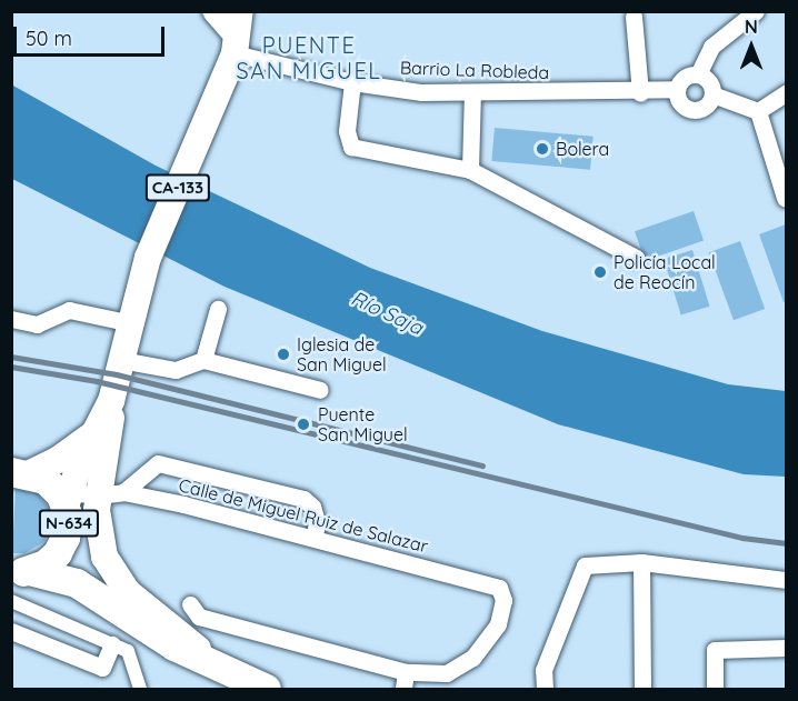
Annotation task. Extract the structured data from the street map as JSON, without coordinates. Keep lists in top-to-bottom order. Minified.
{"streets":{"highway":["N-634"],"main road":["CA-133"],"street":["Barrio La Robleda","Calle de Miguel Ruiz de Salazar"]},"crossings":[["Barrio La Robleda","CA-133"],["CA-133","Calle de Miguel Ruiz de Salazar"],["CA-133","N-634"],["Calle de Miguel Ruiz de Salazar","N-634"]],"districts":["PUENTE SAN MIGUEL"],"water":["Río Saja"],"places":["Bolera","Policía Local de Reocín","Iglesia de San Miguel","Puente San Miguel"],"scale_bar":"50 m","north":"top"}
